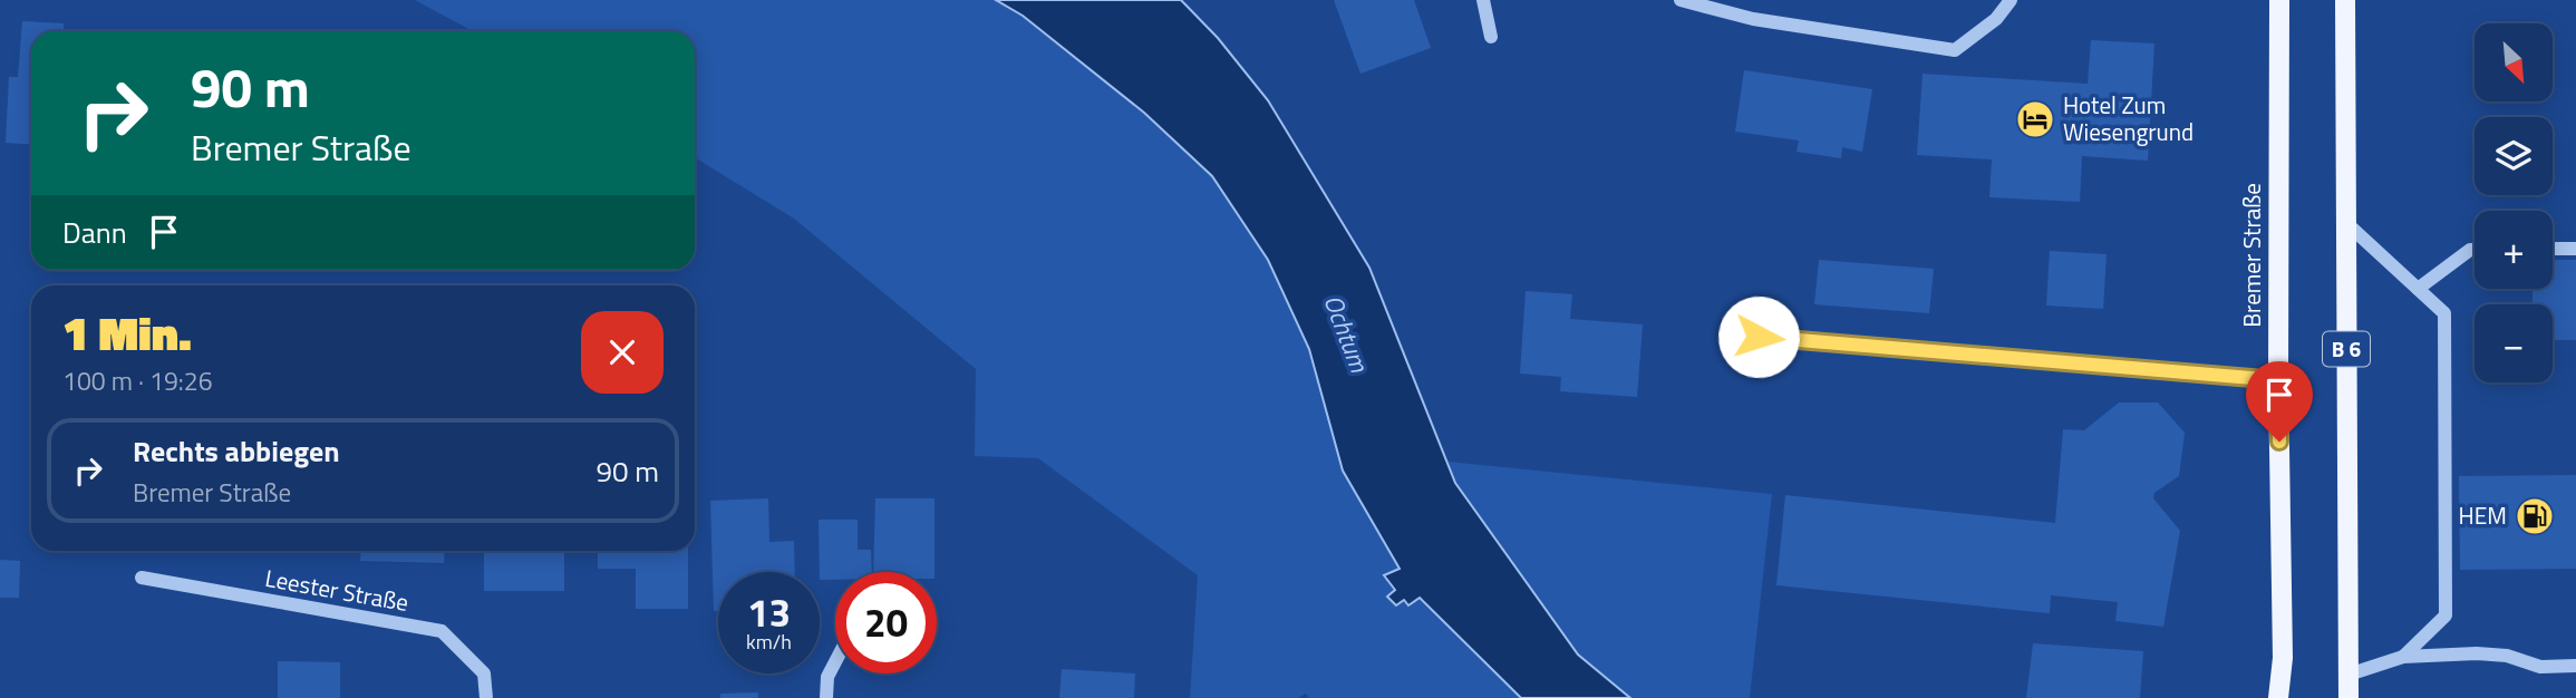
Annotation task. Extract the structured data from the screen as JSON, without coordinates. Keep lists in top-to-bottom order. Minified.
{"streets":{"main road":["Bremer Straße","B 6"],"street":["Leester Straße"]},"water":["Ochtum"],"places":{"hotel":["Hotel Zum Wiesengrund"],"fuel station":["HEM"]},"north":"bottom right","page":{"map_buttons":["+","−"],"turn":["90 m","Bremer Straße"],"then":"Dann","heading":["1 Min.","100 m · 19:26"],"list":[{"name":"Rechts abbiegen","note":"Bremer Straße","value":"90 m"}],"speed":"13 km/h","limit":"20"}}
